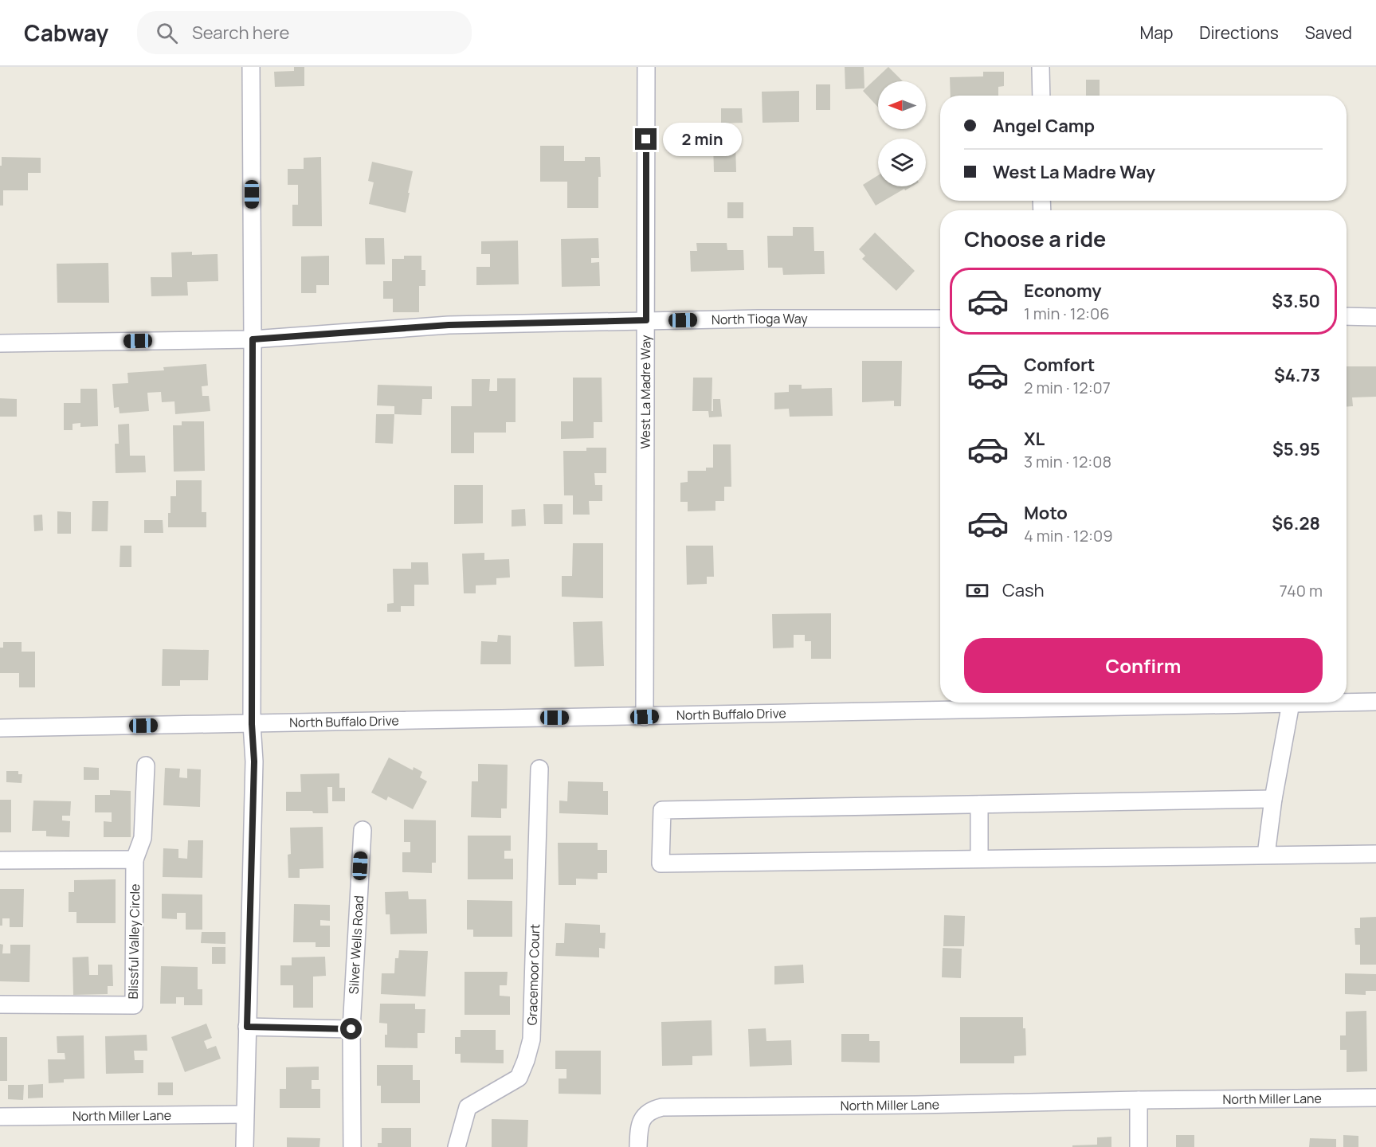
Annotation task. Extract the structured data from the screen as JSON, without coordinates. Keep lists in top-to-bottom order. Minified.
{"streets":{"street":["North Tioga Way","West La Madre Way","North Buffalo Drive","Blissful Valley Circle","Silver Wells Road","Gracemoor Court","North Miller Lane"]},"crossings":[["North Tioga Way","West La Madre Way"],["West La Madre Way","North Buffalo Drive"]],"north":"left","page":{"header":"Cabway","search":"Search here","nav":["Map","Directions","Saved"],"banner":["Angel Camp","West La Madre Way"],"bubble":"2 min","heading":"Choose a ride","list":[{"name":"Economy","note":"1 min · 12:06","value":"$3.50"},{"name":"Comfort","note":"2 min · 12:07","value":"$4.73"},{"name":"XL","note":"3 min · 12:08","value":"$5.95"},{"name":"Moto","note":"4 min · 12:09","value":"$6.28"}],"pay":["Cash","740 m"],"buttons":"Confirm"}}
